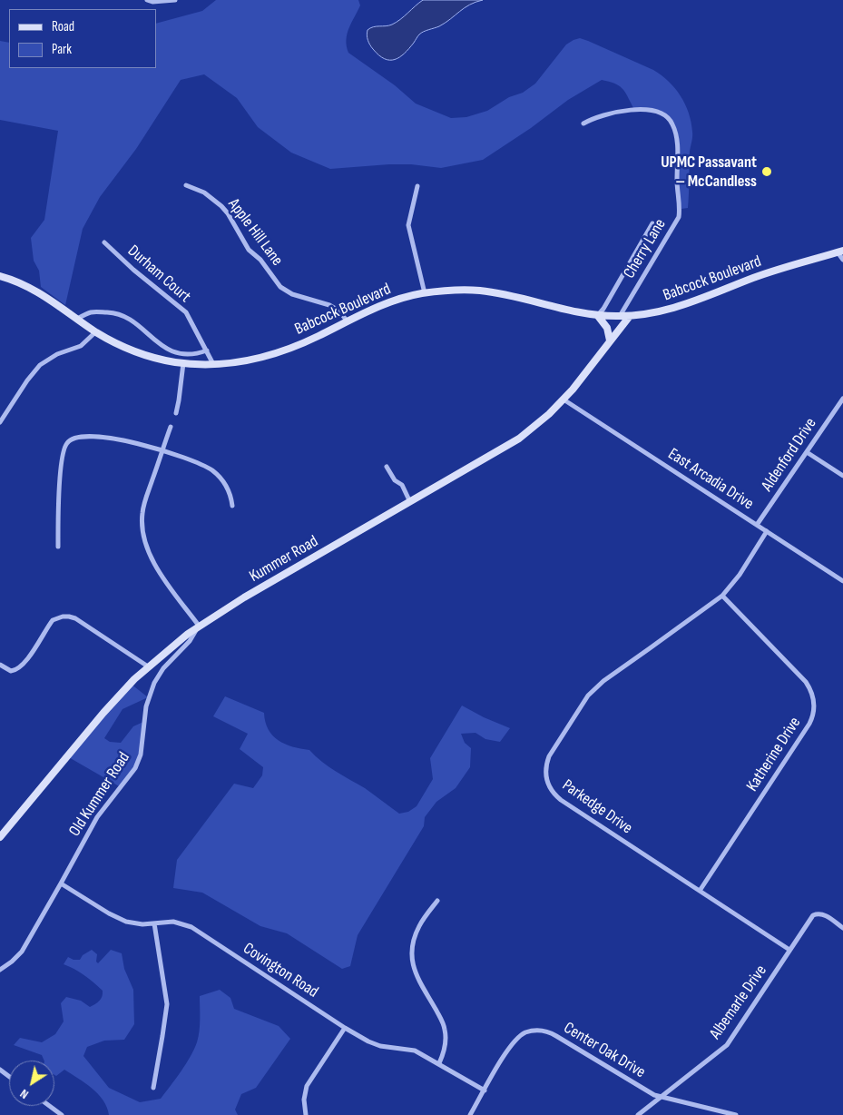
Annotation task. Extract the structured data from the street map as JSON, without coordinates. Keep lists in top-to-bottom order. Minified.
{"streets":{"main road":["Babcock Boulevard","Kummer Road"],"street":["Apple Hill Lane","Cherry Lane","Durham Court","Aldenford Drive","East Arcadia Drive","Katherine Drive","Old Kummer Road","Parkedge Drive","Covington Road","Albemarle Drive","Center Oak Drive"]},"crossings":[["Apple Hill Lane","Babcock Boulevard"],["Cherry Lane","Babcock Boulevard"],["Durham Court","Babcock Boulevard"],["Babcock Boulevard","Kummer Road"],["Aldenford Drive","East Arcadia Drive"],["East Arcadia Drive","Kummer Road"],["East Arcadia Drive","Parkedge Drive"],["Kummer Road","Old Kummer Road"],["Katherine Drive","Parkedge Drive"],["Old Kummer Road","Covington Road"],["Parkedge Drive","Albemarle Drive"],["Covington Road","Center Oak Drive"],["Albemarle Drive","Center Oak Drive"]],"places":["UPMC Passavant – McCandless"],"legend":["Road","Park"],"north":"bottom left"}
